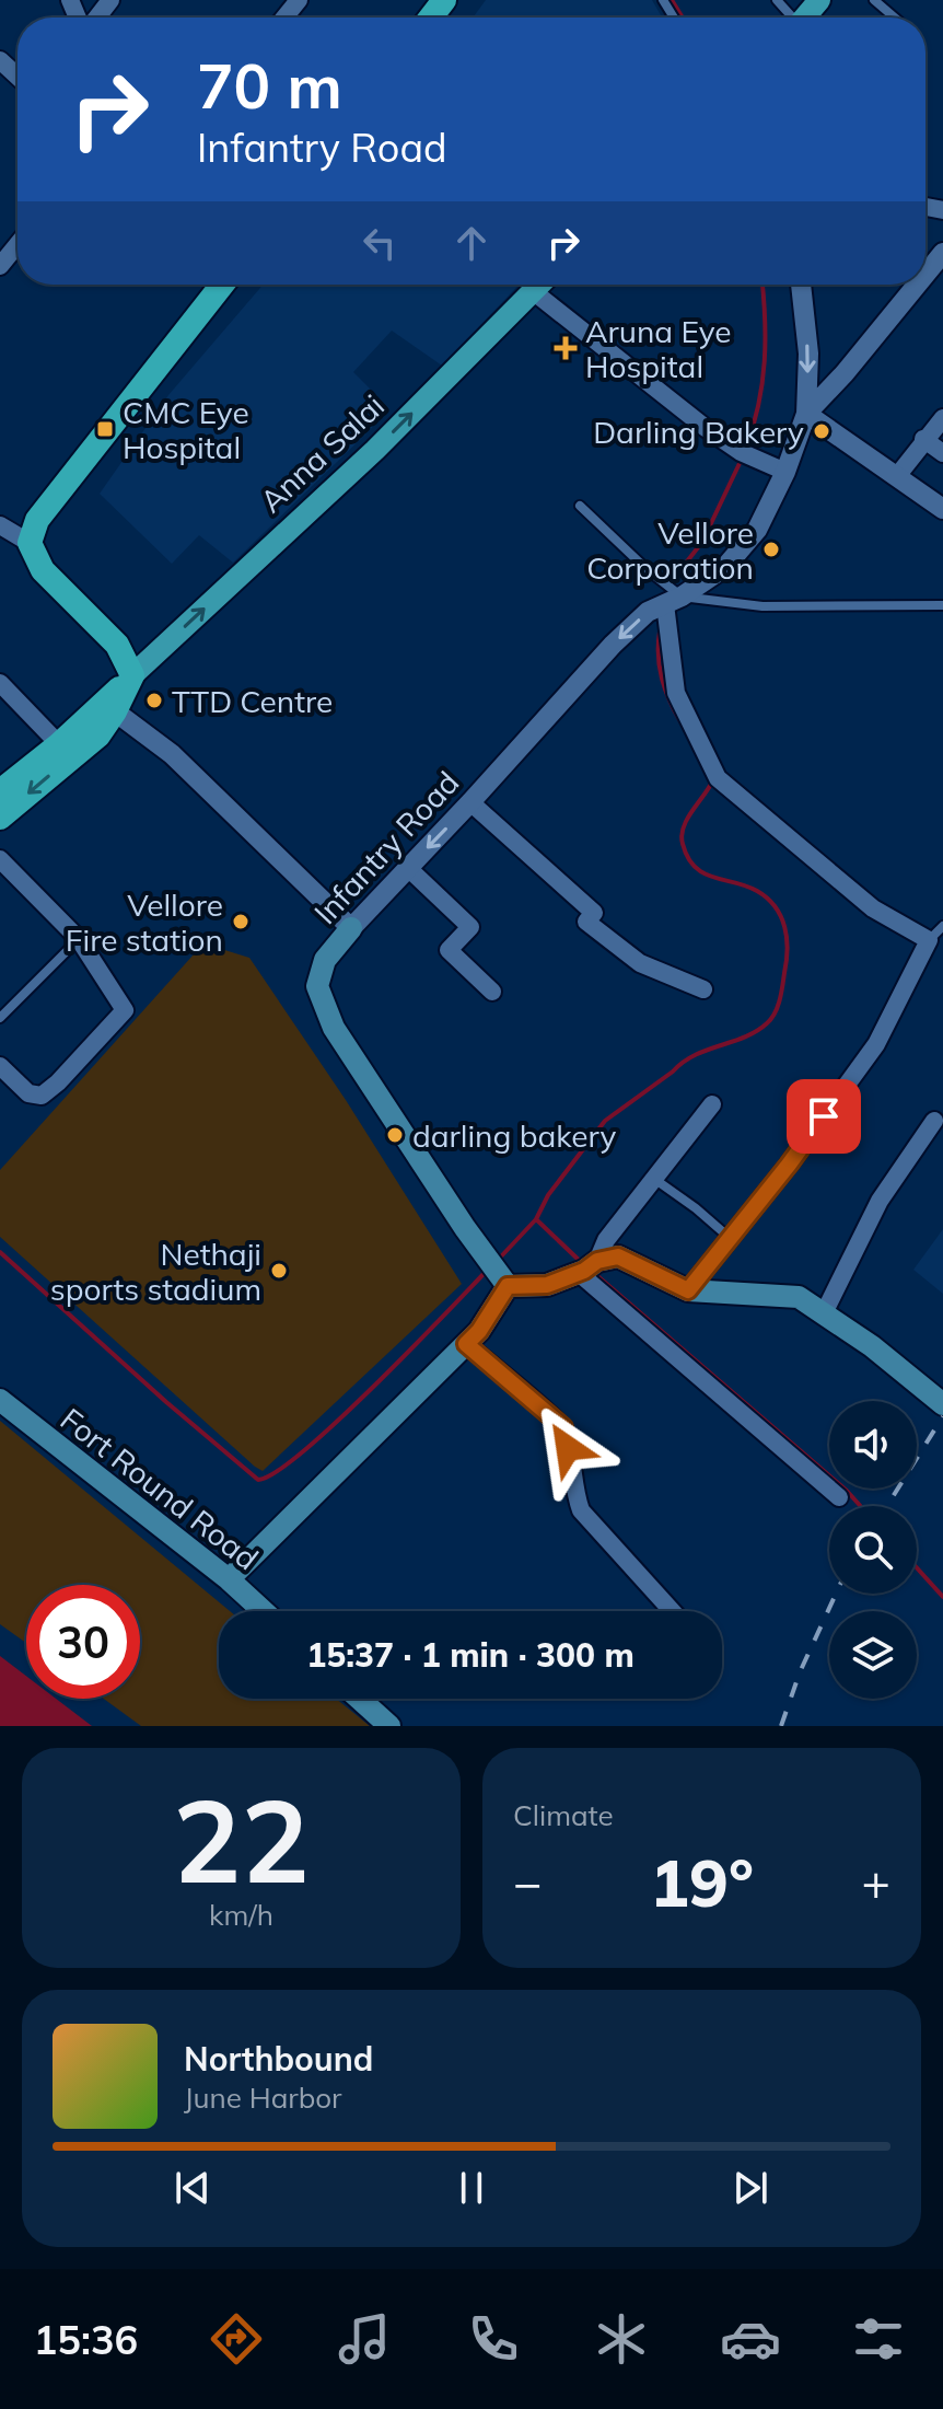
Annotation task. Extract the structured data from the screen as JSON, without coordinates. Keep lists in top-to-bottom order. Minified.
{"streets":{"highway":["Anna Salai"],"main road":["Infantry Road","Fort Round Road"]},"places":{"health":["Aruna Eye Hospital"],"transit":["CMC Eye Hospital"],"other":["Darling Bakery","Vellore Corporation","TTD Centre","Vellore Fire station","darling bakery","Nethaji sports stadium"]},"page":{"turn":["70 m","Infantry Road"],"limit":"30","trip":"15:37 · 1 min · 300 m","tile":[["22","km/h"],"Climate"],"heat":["−","19°","+"],"song":["Northbound","June Harbor"],"tabs":"15:36"}}
